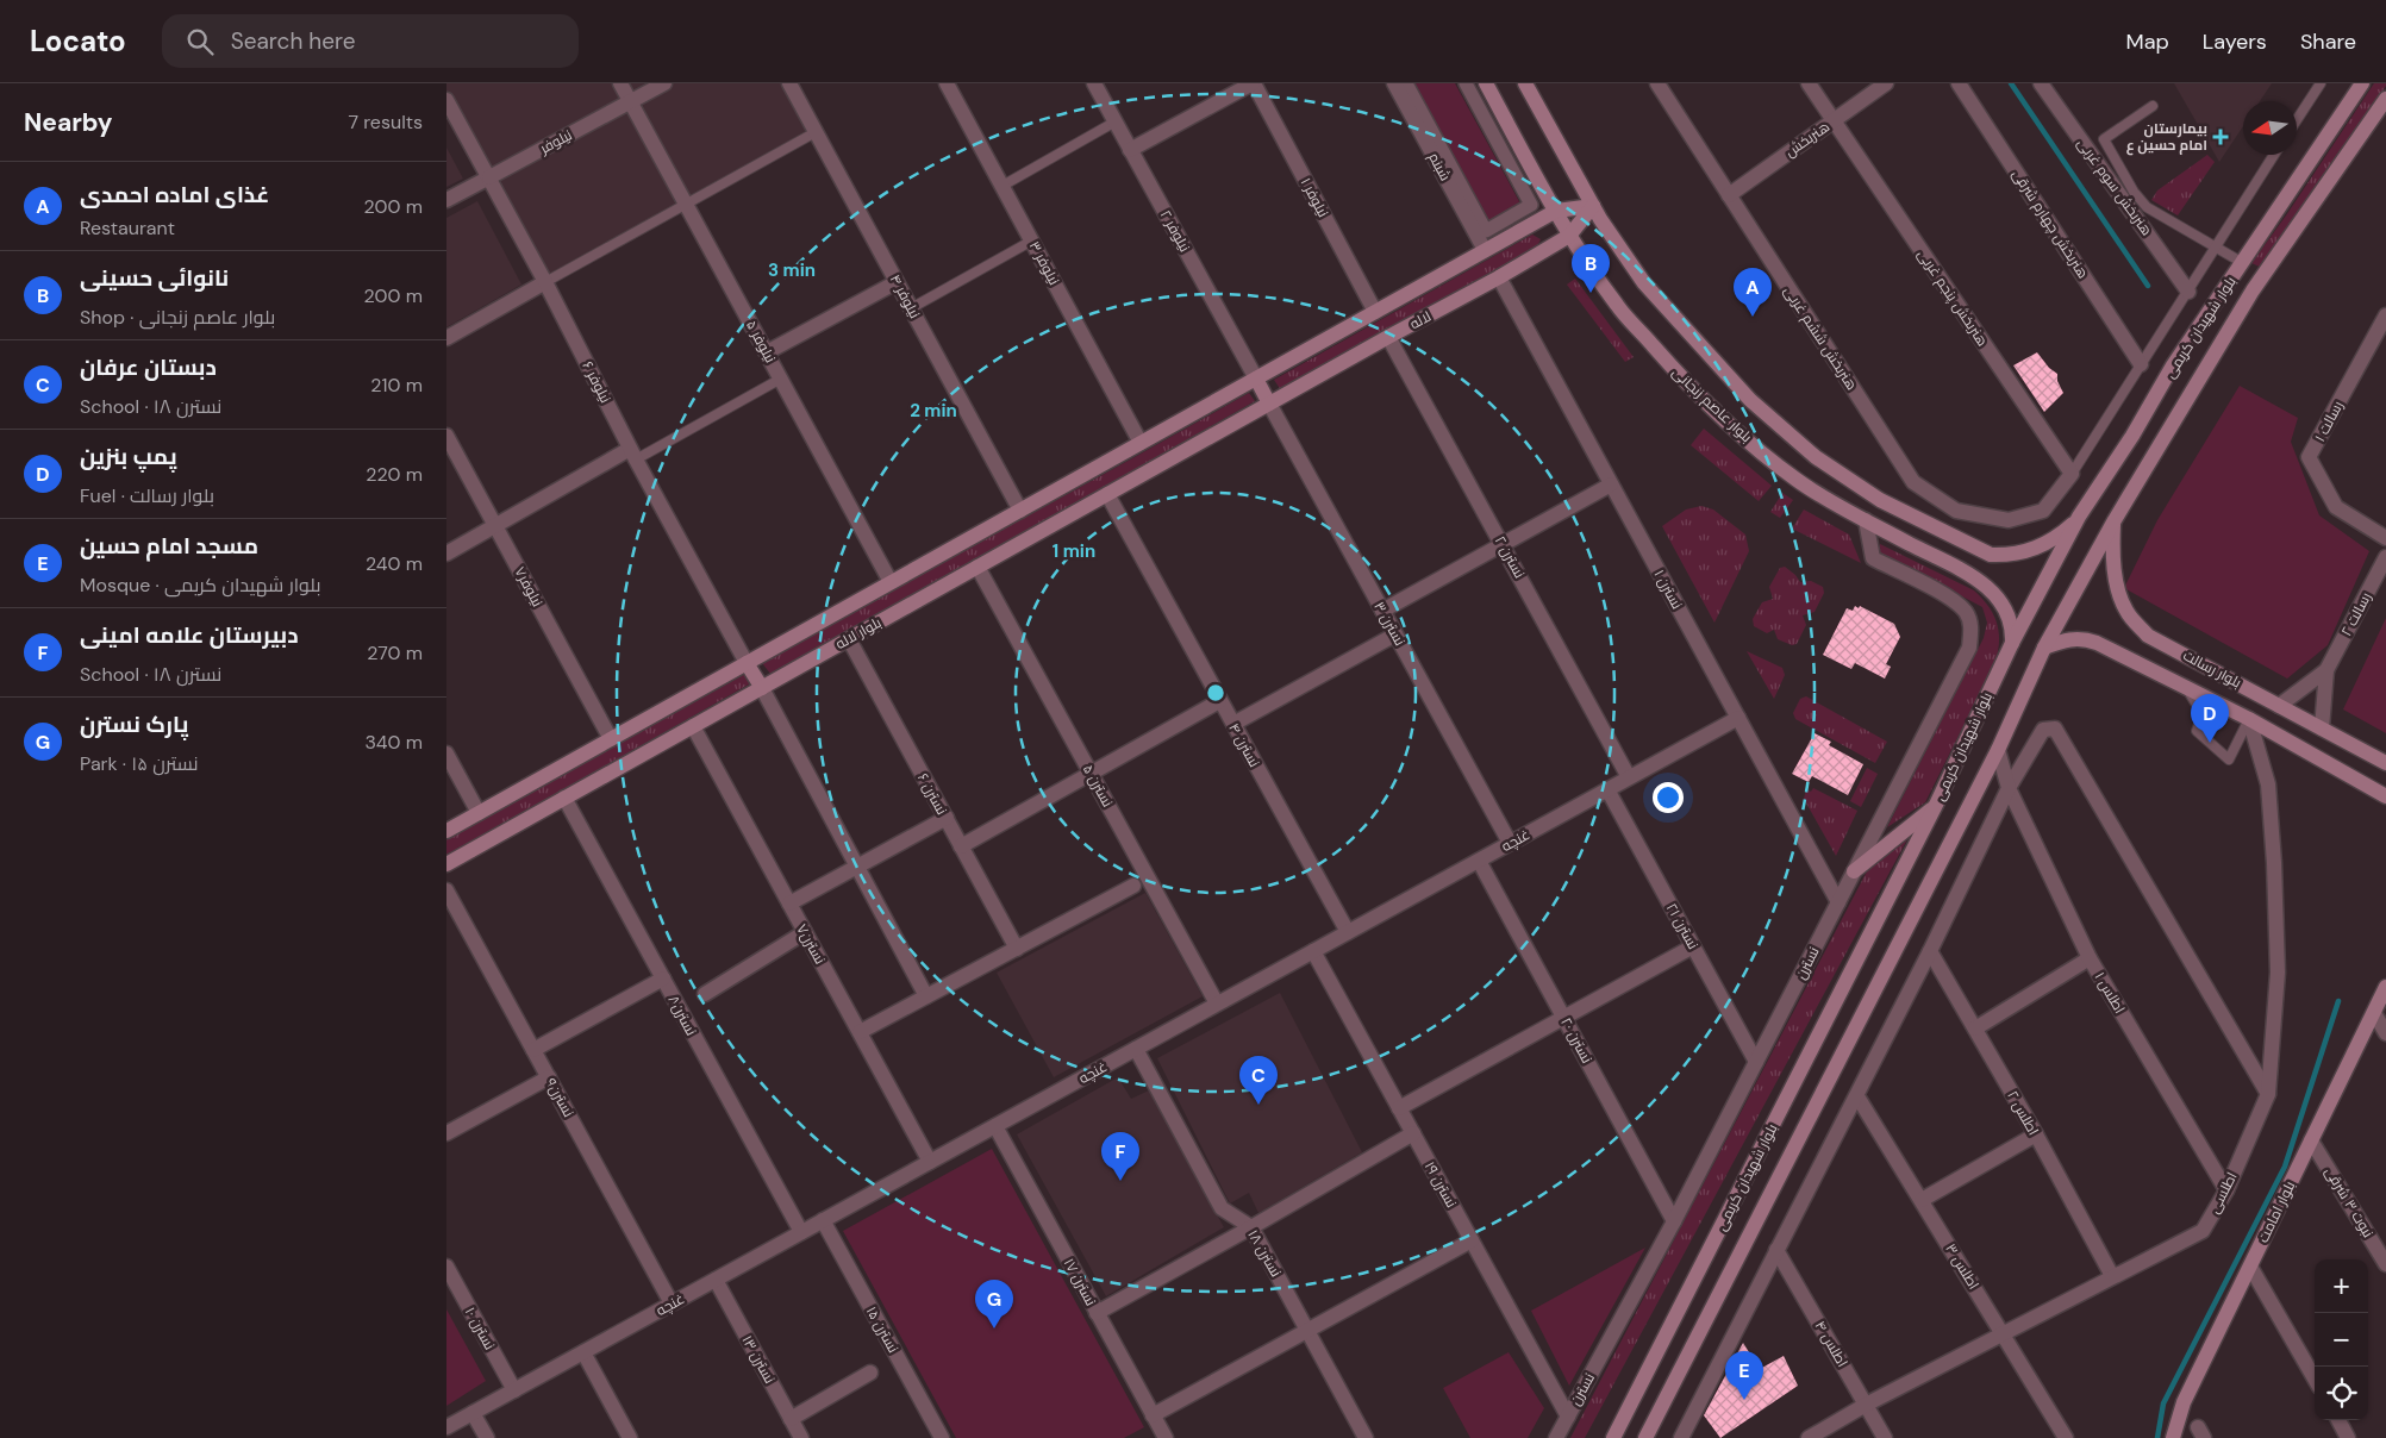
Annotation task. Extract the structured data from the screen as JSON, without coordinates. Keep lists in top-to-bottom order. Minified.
{"streets":{"main road":["لاله","بلوار شهیدان کریمی","بلوار عاصم زنجانی","بلوار لاله","بلوار رسالت","بلوار امامت"],"street":["هنربخش","نیلوفر","شبنم","هنربخش سوم غربی","نیلوفر ۱","هنربخش چهارم شرقی","نیلوفر ۲","نیلوفر ۳","نیلوفر ۴","هنربخش پنجم غربی","هنربخش ششم غربی","نیلوفر ۵","نیلوفر ۶","رسالت ۱","نسترن ۲","نیلوفر۷","نسترن ۱","رسالت ۲","نسترن ۳","نسترن ۴","نسترن ۵","نسترن ۶","غنچه","نسترن ۲۱","نسترن۷","نسترن","اطلس ۱","نسترن۸","نسترن ۲۰","نسترن۹","اطلس ۲","نسترن ۱۹","اطلسی","نبوت ۳ شرقی","نسترن ۱۸","اطلس ۳","نسترن ۱۷","نسترن ۱۰","نسترن ۱۵","اطلس ۴","نسترن ۱۳"]},"crossings":[["هنربخش","هنربخش پنجم غربی"],["هنربخش","هنربخش ششم غربی"],["نیلوفر","نیلوفر ۵"],["نیلوفر","نیلوفر ۶"],["شبنم","لاله"],["نیلوفر ۱","لاله"],["نیلوفر ۲","لاله"],["نیلوفر ۲","بلوار لاله"],["نیلوفر ۳","بلوار لاله"],["نیلوفر ۴","بلوار لاله"],["هنربخش پنجم غربی","هنربخش ششم غربی"],["لاله","بلوار عاصم زنجانی"],["لاله","نسترن ۲"],["لاله","نسترن ۱"],["لاله","نسترن ۳"],["لاله","بلوار لاله"],["بلوار شهیدان کریمی","بلوار عاصم زنجانی"],["بلوار شهیدان کریمی","بلوار رسالت"],["بلوار شهیدان کریمی","اطلس ۱"],["نیلوفر ۵","بلوار لاله"],["نیلوفر ۶","بلوار لاله"],["بلوار عاصم زنجانی","نسترن"],["نسترن ۲","غنچه"],["نیلوفر۷","بلوار لاله"],["نسترن ۱","غنچه"],["نسترن ۱","نسترن"],["نسترن ۳","بلوار لاله"],["نسترن ۳","غنچه"],["بلوار لاله","نسترن ۴"],["بلوار لاله","نسترن ۵"],["بلوار لاله","نسترن ۶"],["بلوار لاله","نسترن۷"],["بلوار لاله","نسترن۸"],["بلوار رسالت","اطلسی"],["نسترن ۴","غنچه"],["نسترن ۵","غنچه"],["غنچه","نسترن ۲۱"],["غنچه","نسترن۷"],["غنچه","نسترن۸"],["غنچه","نسترن ۲۰"],["غنچه","نسترن۹"],["غنچه","نسترن ۱۹"],["غنچه","نسترن ۱۸"],["غنچه","نسترن ۱۷"],["غنچه","نسترن ۱۰"],["غنچه","نسترن ۱۵"],["غنچه","نسترن ۱۳"],["نسترن ۲۱","نسترن"],["نسترن","نسترن ۲۰"],["نسترن","نسترن ۱۹"],["اطلس ۱","اطلسی"],["اطلس ۲","اطلسی"],["اطلسی","اطلس ۳"],["اطلسی","اطلس ۴"],["نبوت ۳ شرقی","بلوار امامت"]],"places":{"health":["بیمارستان امام حسین ع"]},"north":"left","page":{"header":"Locato","search":"Search here","nav":["Map","Layers","Share"],"heading":["Nearby","7 results"],"list":[{"mark":"A","name":"غذای اماده احمدی","note":"Restaurant","value":"200 m"},{"mark":"B","name":"نانوائی حسینی","note":"Shop · بلوار عاصم زنجانی","value":"200 m"},{"mark":"C","name":"دبستان عرفان","note":"School · نسترن ۱۸","value":"210 m"},{"mark":"D","name":"پمپ بنزین","note":"Fuel · بلوار رسالت","value":"220 m"},{"mark":"E","name":"مسجد امام حسین","note":"Mosque · بلوار شهیدان کریمی","value":"240 m"},{"mark":"F","name":"دبیرستان علامه امینی","note":"School · نسترن ۱۸","value":"270 m"},{"mark":"G","name":"پارک نسترن","note":"Park · نسترن ۱۵","value":"340 m"}],"pins":["B","A","D","C","F","G","E"],"map_buttons":["+","−"]},"rings":["3 min","2 min","1 min"]}
